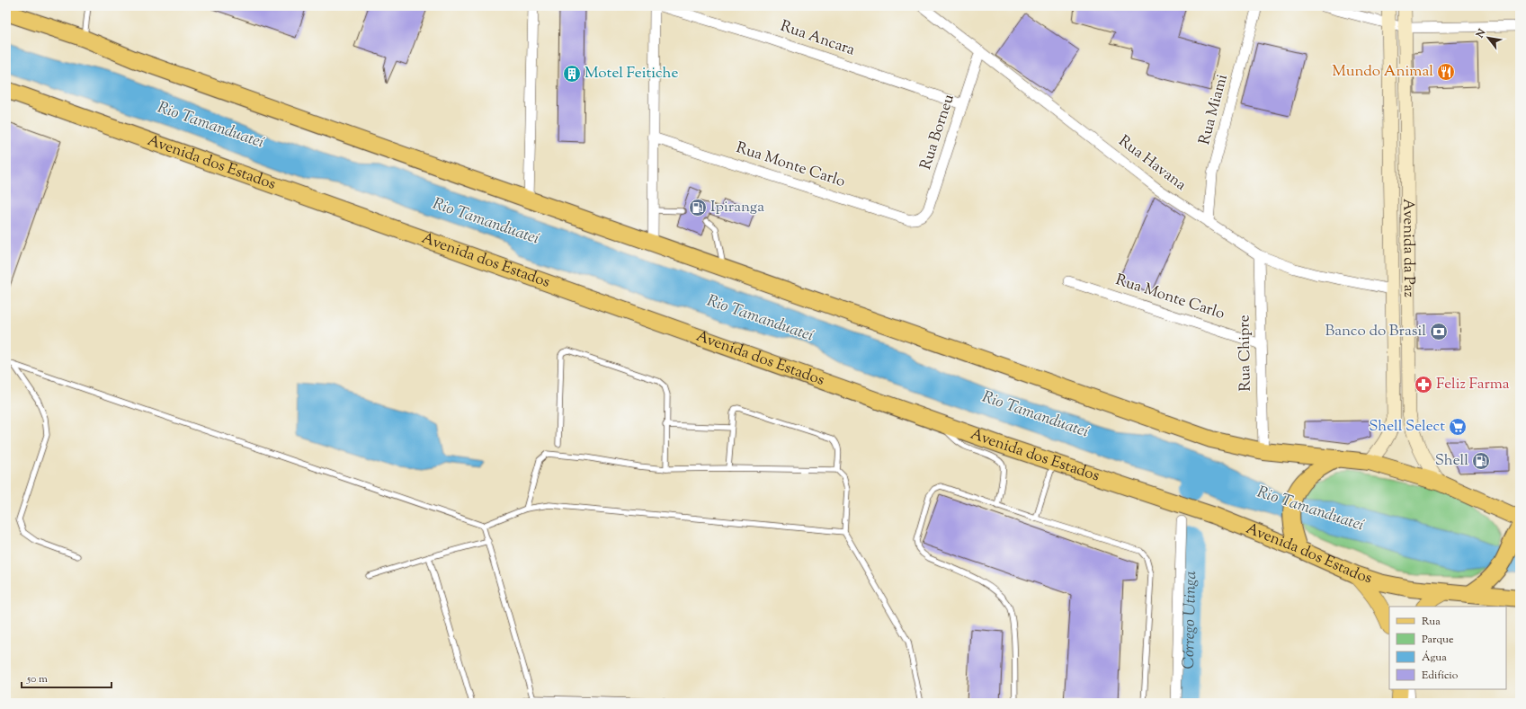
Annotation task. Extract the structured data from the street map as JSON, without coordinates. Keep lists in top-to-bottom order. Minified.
{"streets":{"highway":["Avenida dos Estados"],"main road":["Avenida da Paz"],"street":["Rua Ancara","Rua Miami","Rua Borneu","Rua Havana","Rua Monte Carlo","Rua Chipre"]},"crossings":[["Rua Ancara","Rua Borneu"],["Rua Miami","Rua Havana"],["Rua Borneu","Rua Havana"],["Rua Borneu","Rua Monte Carlo"],["Rua Havana","Avenida da Paz"],["Rua Havana","Rua Chipre"],["Rua Monte Carlo","Rua Chipre"]],"water":["Rio Tamanduateí","Córrego Utinga"],"places":{"restaurant":["Mundo Animal"],"building":["Motel Feitiche"],"fuel station":["Ipiranga","Shell"],"bank":["Banco do Brasil"],"pharmacy":["Feliz Farma"],"supermarket":["Shell Select"]},"legend":["Rua","Parque","Água","Edifício"],"scale_bar":"50 m","north":"top left"}
